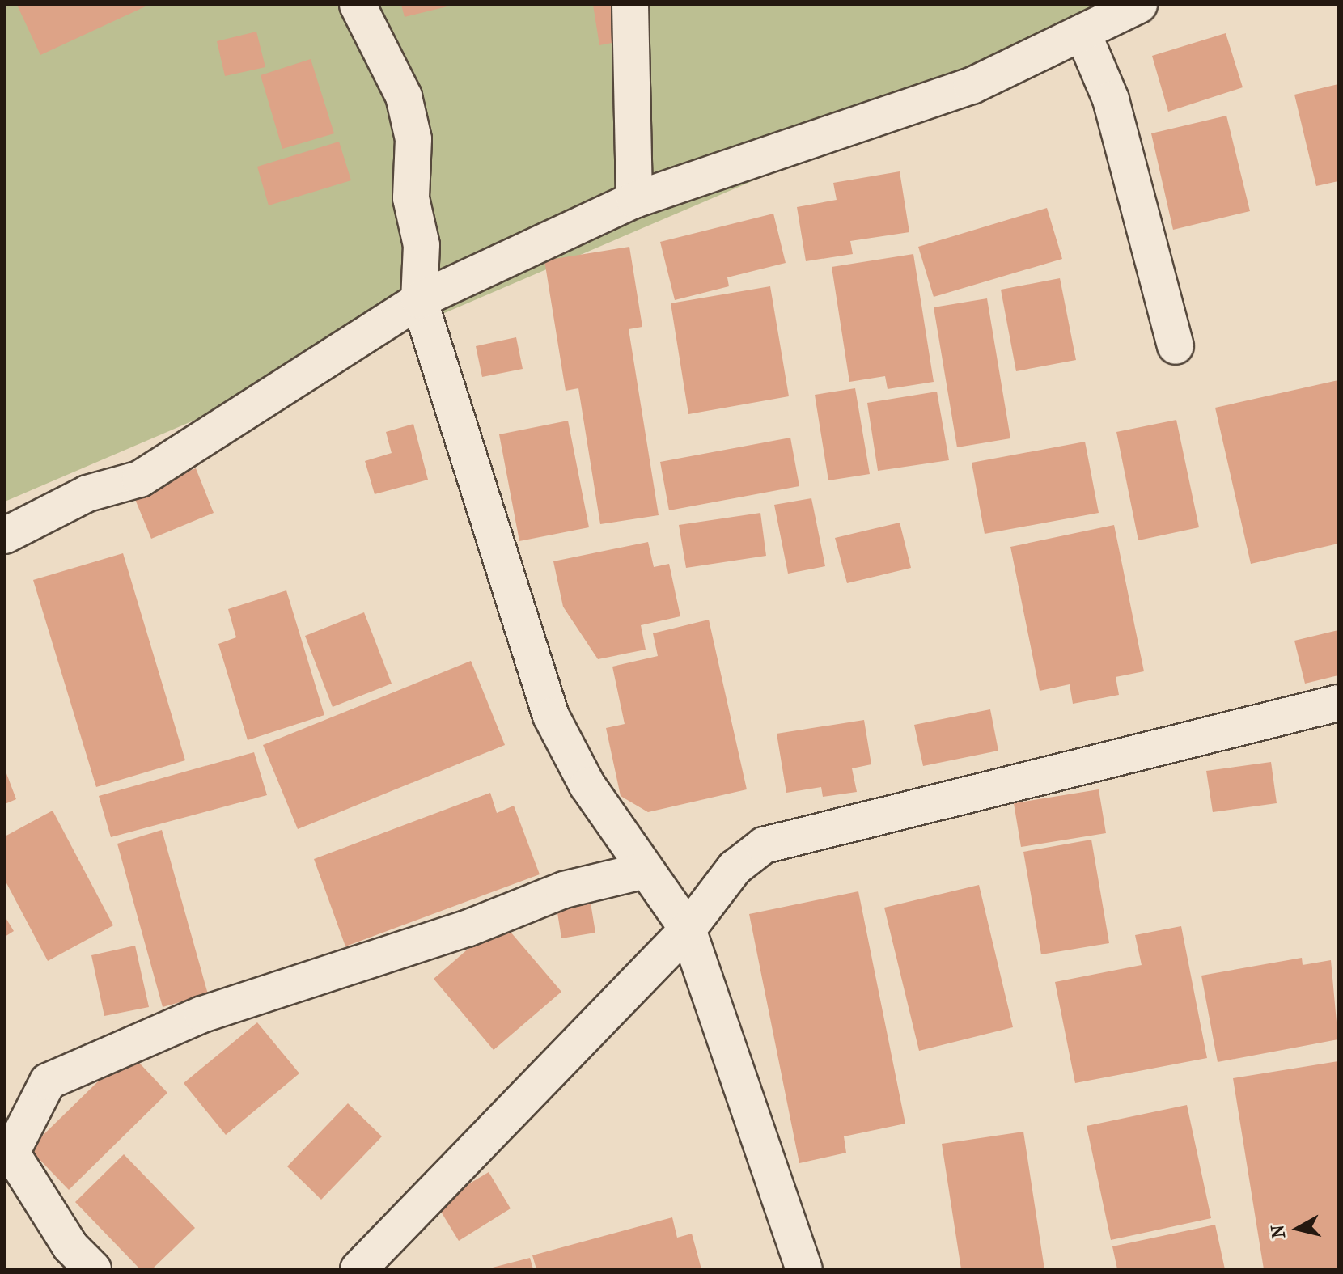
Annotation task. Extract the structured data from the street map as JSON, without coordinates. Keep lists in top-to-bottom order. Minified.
{"north":"left"}
